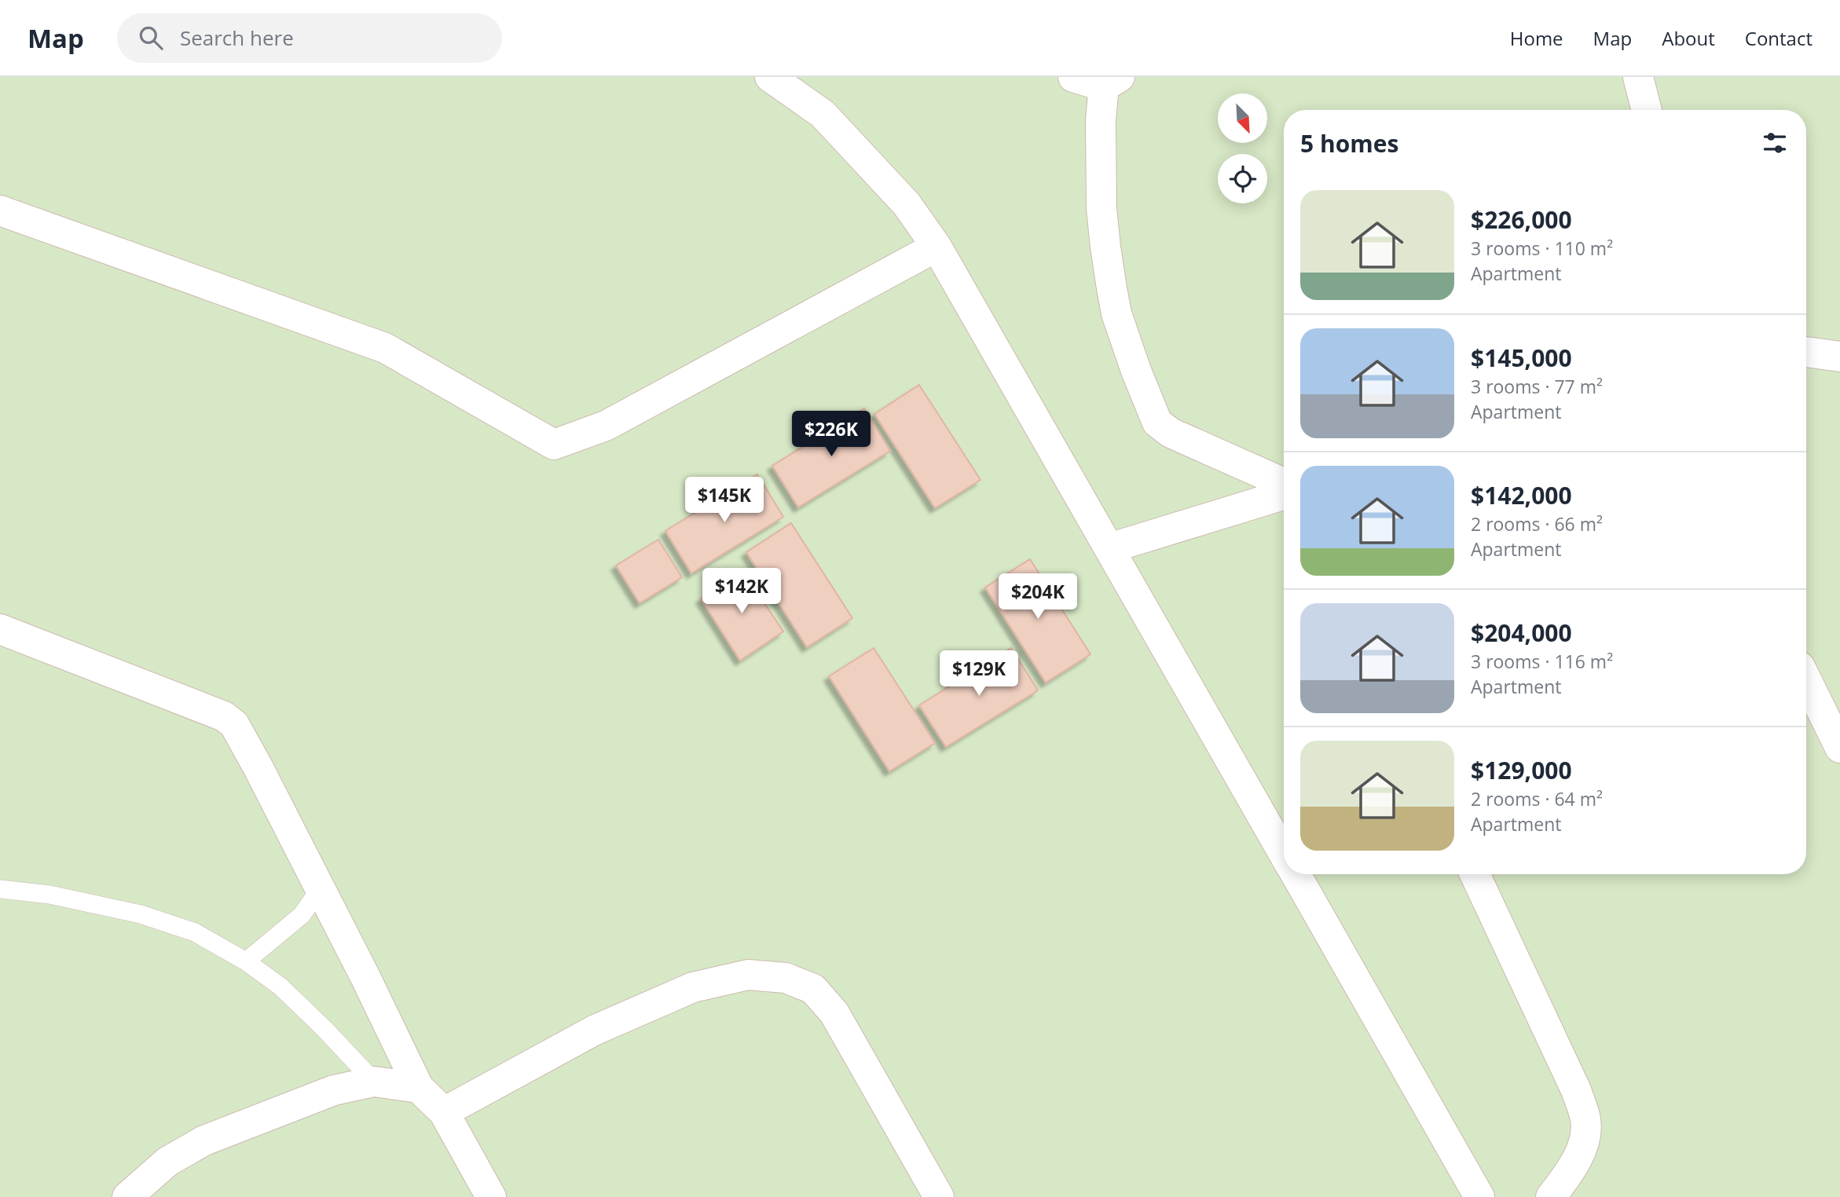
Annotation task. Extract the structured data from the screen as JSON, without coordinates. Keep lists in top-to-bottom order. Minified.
{"north":"bottom right","page":{"header":"Map","search":"Search here","nav":["Home","Map","About","Contact"],"heading":"5 homes","list":[{"name":"$226,000","note":"3 rooms · 110 m² · Apartment"},{"name":"$145,000","note":"3 rooms · 77 m² · Apartment"},{"name":"$142,000","note":"2 rooms · 66 m² · Apartment"},{"name":"$204,000","note":"3 rooms · 116 m² · Apartment"},{"name":"$129,000","note":"2 rooms · 64 m² · Apartment"}],"price":["$226K","$145K","$142K","$204K","$129K"]}}
